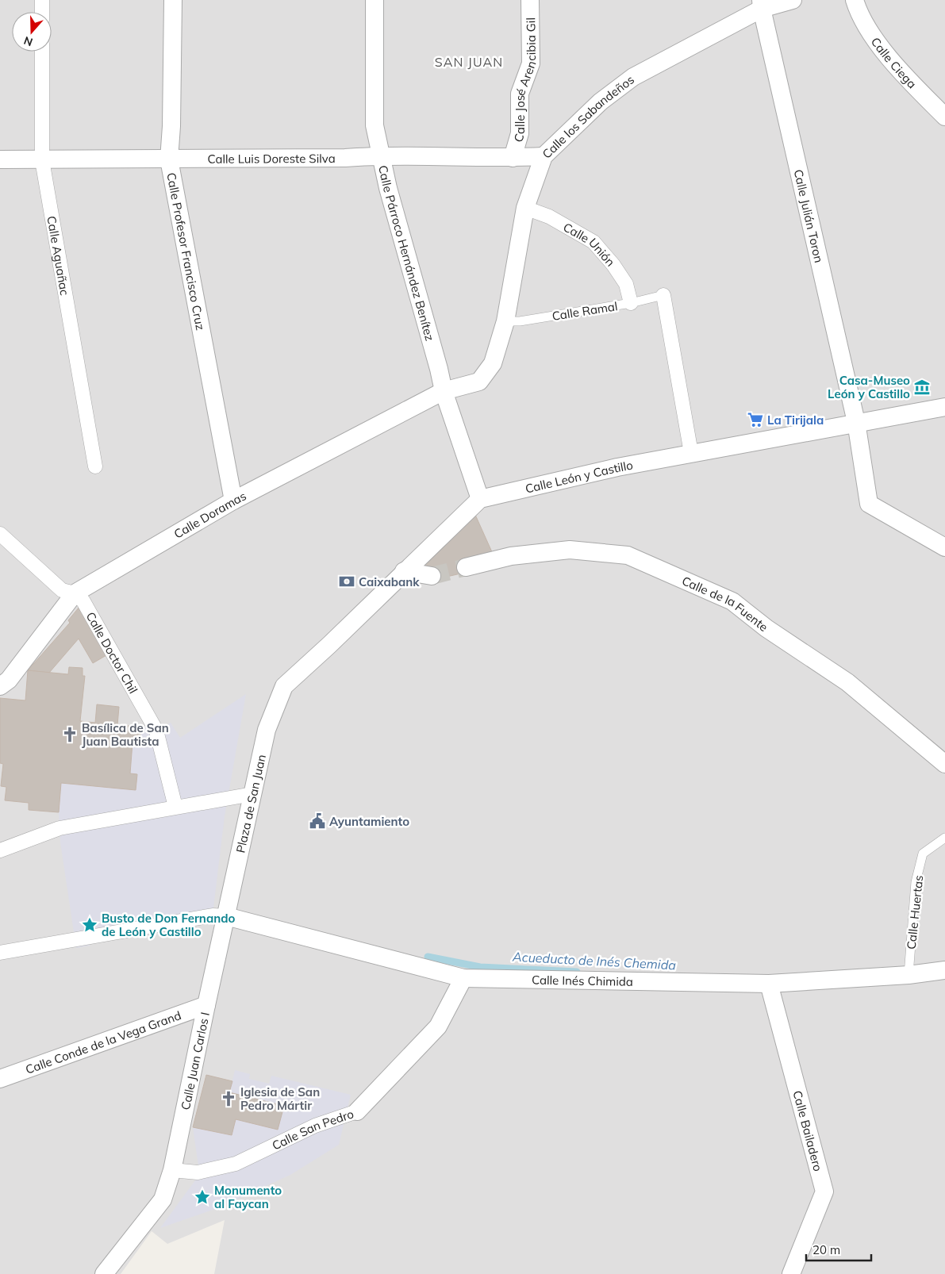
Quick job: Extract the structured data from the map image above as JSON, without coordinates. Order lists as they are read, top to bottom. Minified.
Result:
{"streets":{"street":["Calle Ciega","Calle José Arencibia Gil","Calle los Sabandeños","Calle Luis Doreste Silva","Calle Julián Toron","Calle Unión","Calle Profesor Francisco Cruz","Calle Párroco Hernández Benítez","Calle Aguañac","Calle León y Castillo","Calle Doramas","Calle de la Fuente","Calle Doctor Chil","Plaza de San Juan","Calle Inés Chimida","Calle Conde de la Vega Grand","Calle Juan Carlos I","Calle San Pedro","Calle Bailadero"],"lane":["Calle Ramal","Calle Huertas"]},"crossings":[["Calle José Arencibia Gil","Calle Luis Doreste Silva"],["Calle los Sabandeños","Calle Luis Doreste Silva"],["Calle los Sabandeños","Calle Julián Toron"],["Calle los Sabandeños","Calle Unión"],["Calle los Sabandeños","Calle Párroco Hernández Benítez"],["Calle los Sabandeños","Calle Ramal"],["Calle los Sabandeños","Calle Doramas"],["Calle Luis Doreste Silva","Calle Profesor Francisco Cruz"],["Calle Luis Doreste Silva","Calle Párroco Hernández Benítez"],["Calle Luis Doreste Silva","Calle Aguañac"],["Calle Julián Toron","Calle León y Castillo"],["Calle Unión","Calle Ramal"],["Calle Profesor Francisco Cruz","Calle Doramas"],["Calle Párroco Hernández Benítez","Calle León y Castillo"],["Calle Párroco Hernández Benítez","Calle Doramas"],["Calle Doramas","Calle Doctor Chil"],["Plaza de San Juan","Calle Inés Chimida"],["Plaza de San Juan","Calle Juan Carlos I"],["Calle Huertas","Calle Inés Chimida"],["Calle Inés Chimida","Calle Juan Carlos I"],["Calle Inés Chimida","Calle San Pedro"],["Calle Inés Chimida","Calle Bailadero"],["Calle Conde de la Vega Grand","Calle Juan Carlos I"],["Calle Juan Carlos I","Calle San Pedro"]],"districts":["SAN JUAN"],"water":["Acueducto de Inés Chemida"],"places":{"museum":["Casa-Museo León y Castillo"],"supermarket":["La Tirijala"],"bank":["Caixabank"],"church":["Basílica de San Juan Bautista","Iglesia de San Pedro Mártir"],"public building":["Ayuntamiento"],"place":["Busto de Don Fernando de León y Castillo","Monumento al Faycan"]},"scale_bar":"20 m","north":"bottom"}
